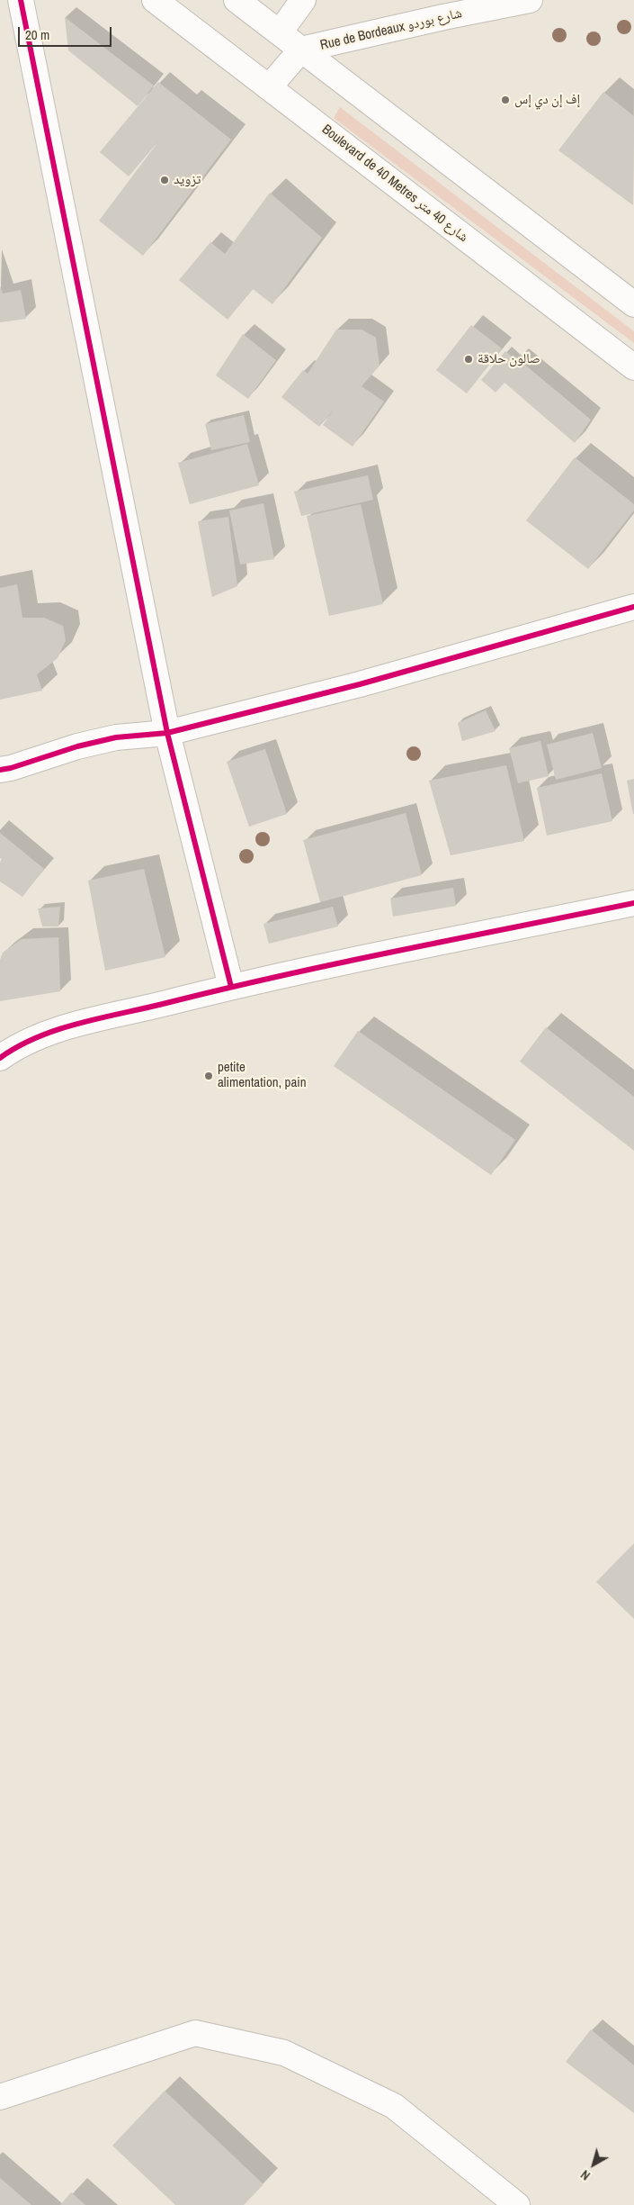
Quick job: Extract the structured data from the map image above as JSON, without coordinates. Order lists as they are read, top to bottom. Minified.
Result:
{"streets":{"street":["Rue de Bordeaux شارع بوردو","Boulevard de 40 Metres شارع 40 متر"]},"crossings":[["Rue de Bordeaux شارع بوردو","Boulevard de 40 Metres شارع 40 متر"]],"places":["إف إن دي إس","تزويد","صالون حلاقة","petite alimentation, pain"],"scale_bar":"20 m","north":"bottom left"}
